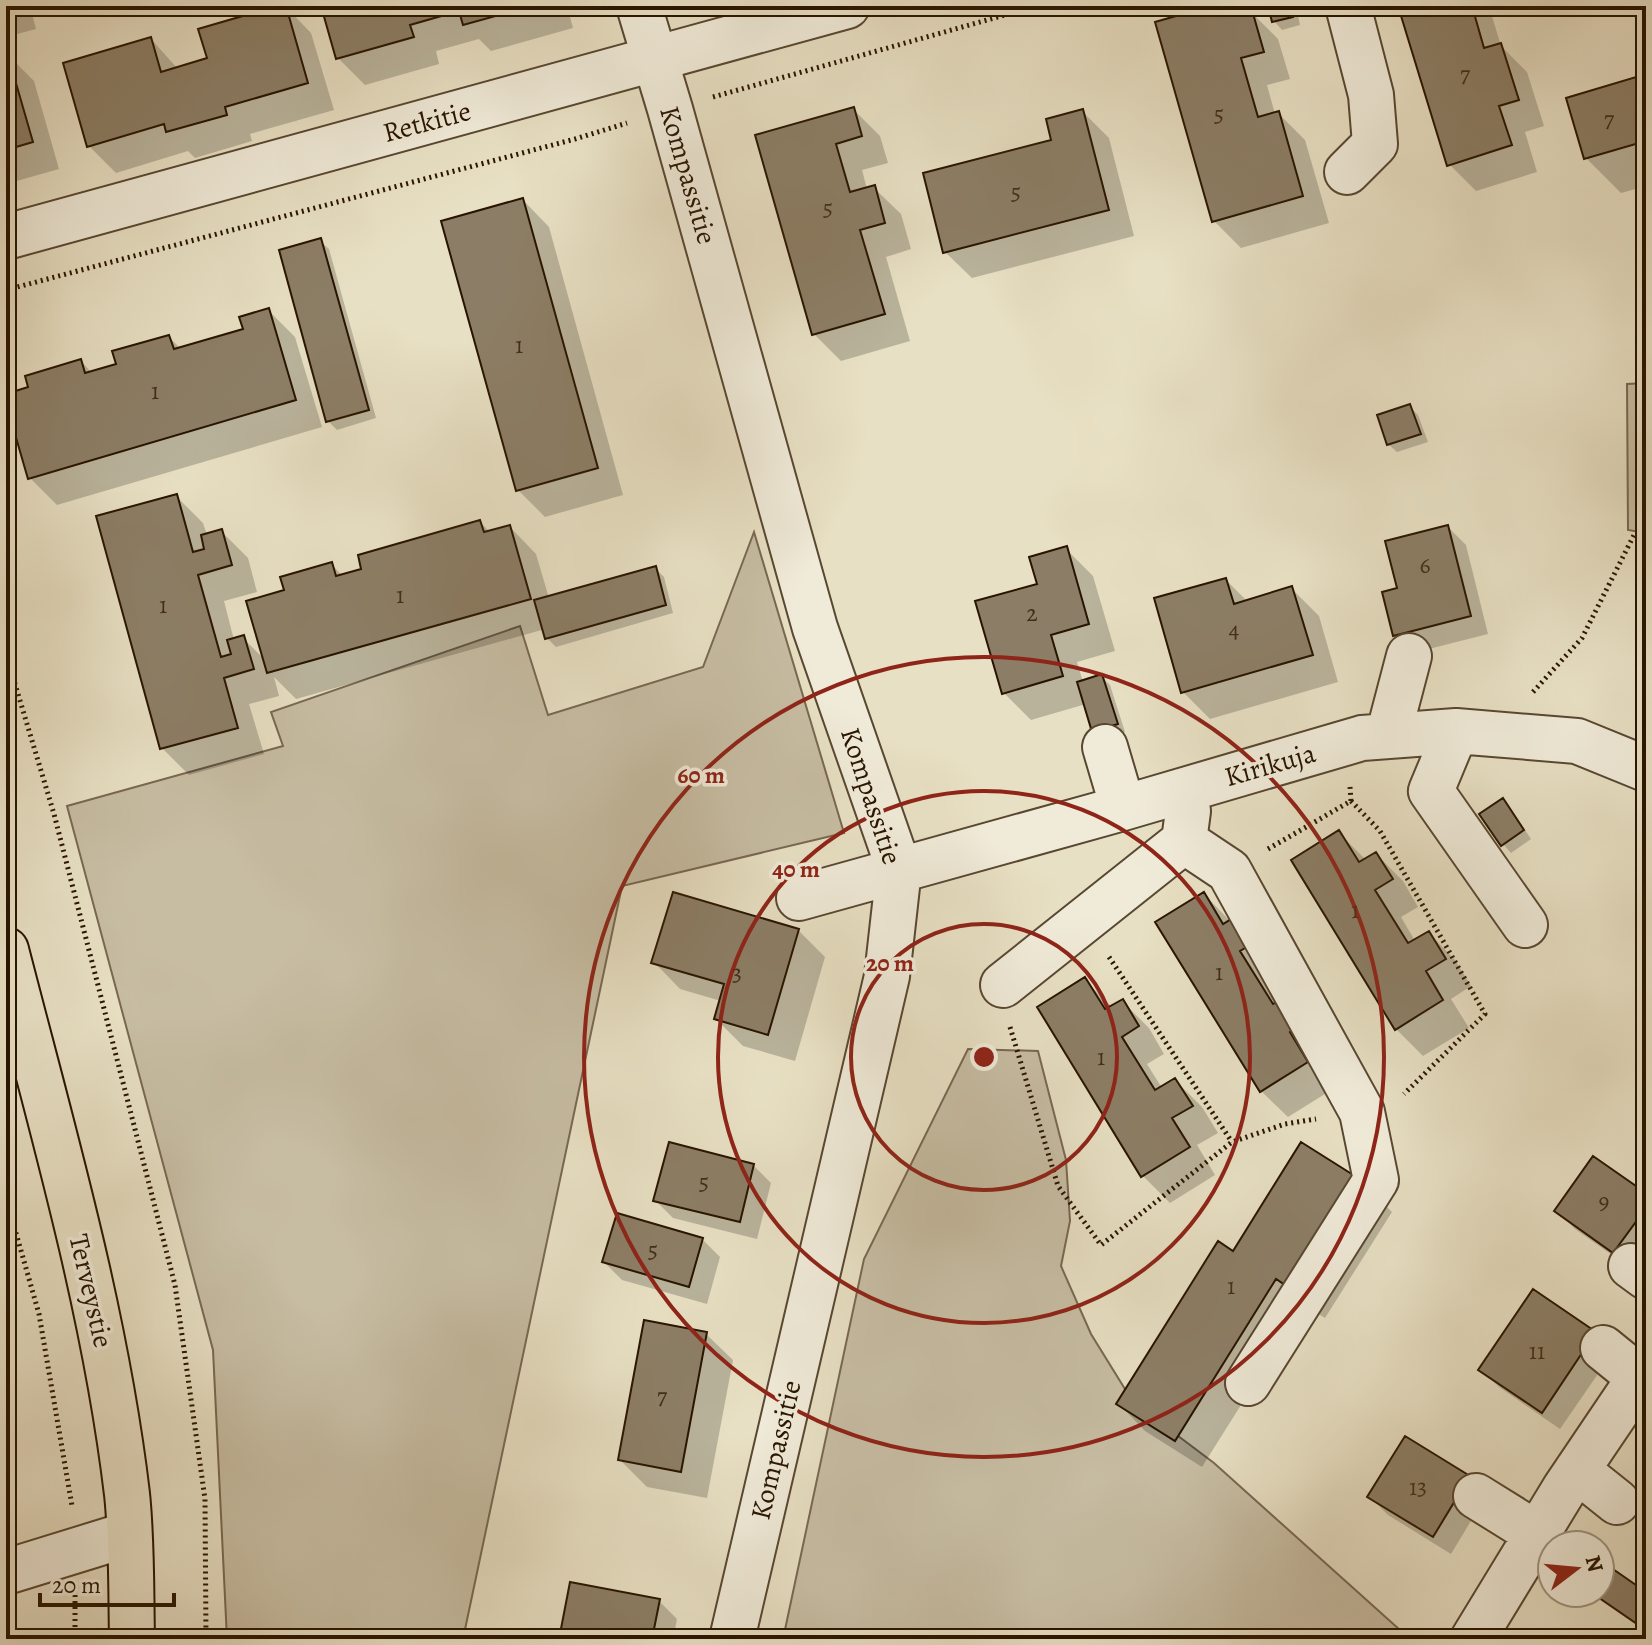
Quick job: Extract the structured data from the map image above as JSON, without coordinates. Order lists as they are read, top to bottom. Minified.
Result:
{"streets":{"main road":["Terveystie"],"street":["Retkitie","Kompassitie","Kirikuja"]},"crossings":[["Retkitie","Kompassitie"],["Kompassitie","Kirikuja"]],"house_numbers":["7","5","7","5","5","1","1","6","1","1","2","4","1","1","3","1","5","9","5","1","11","7","13"],"scale_bar":"20 m","north":"right","rings":["60 m","40 m","20 m"]}
